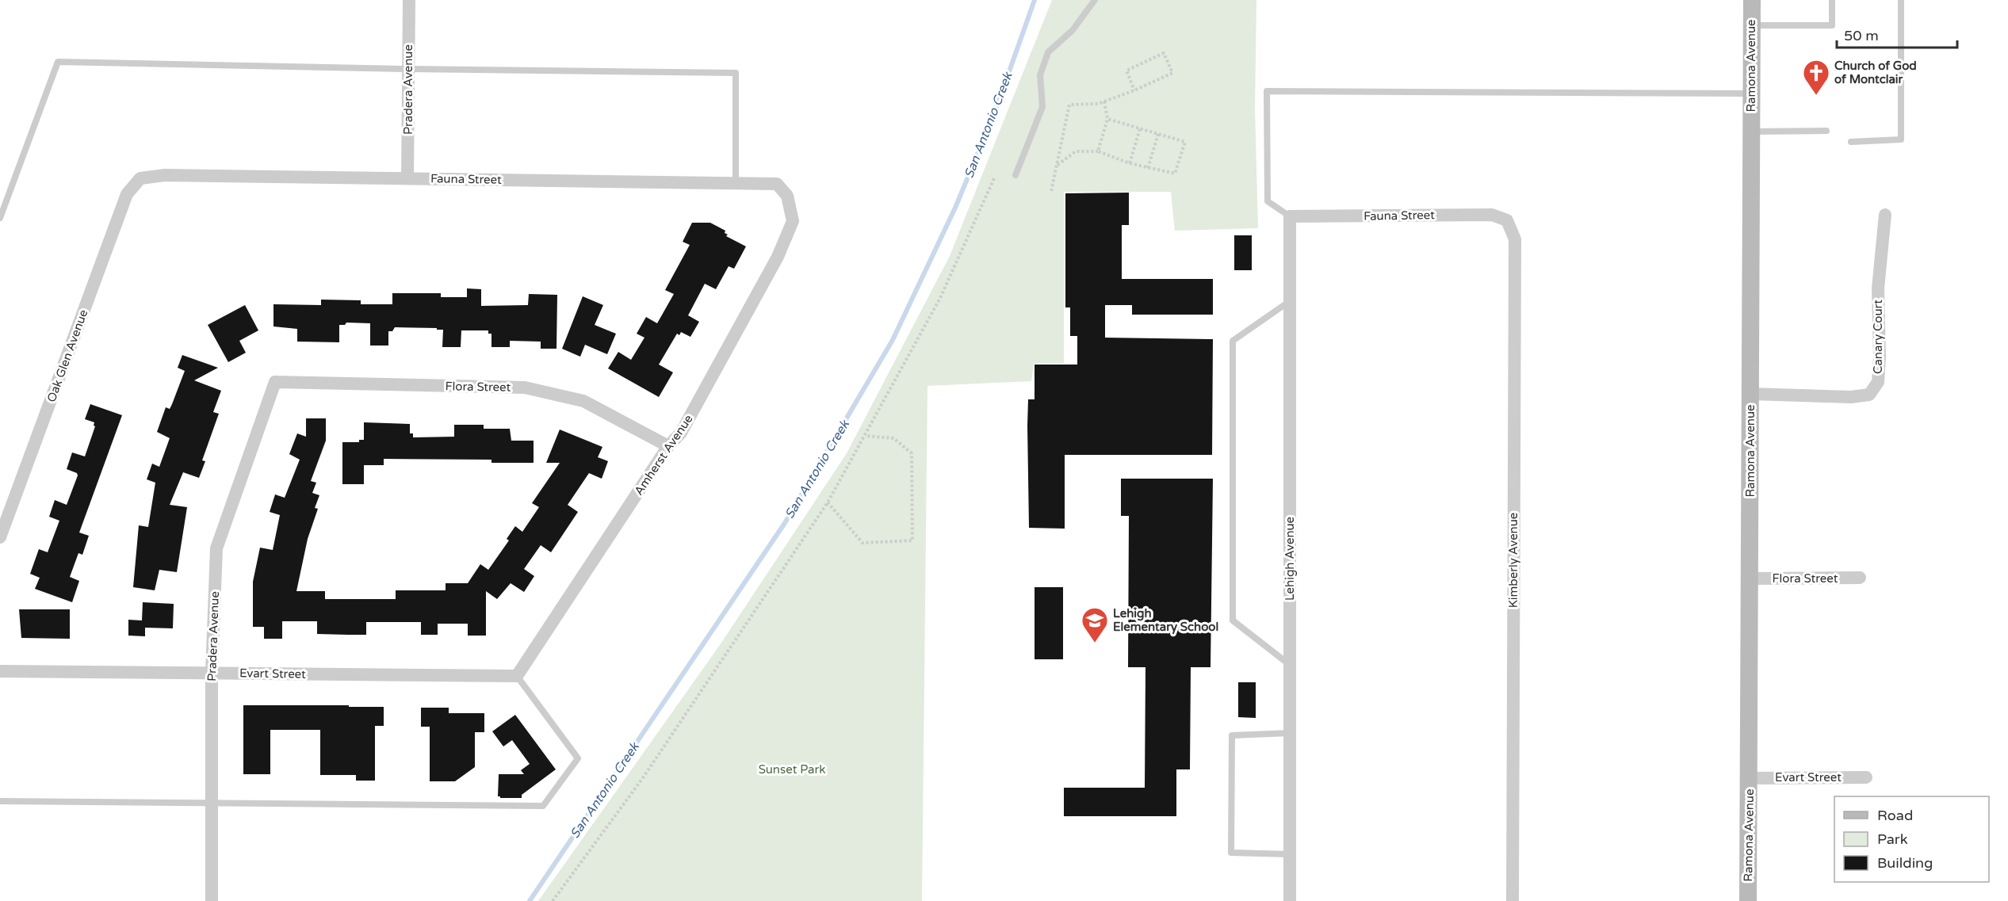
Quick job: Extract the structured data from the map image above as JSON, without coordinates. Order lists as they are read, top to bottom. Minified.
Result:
{"streets":{"street":["Ramona Avenue","Pradera Avenue","Fauna Street","Canary Court","Oak Glen Avenue","Flora Street","Amherst Avenue","Lehigh Avenue","Kimberly Avenue","Evart Street"]},"crossings":[["Ramona Avenue","Canary Court"],["Ramona Avenue","Flora Street"],["Ramona Avenue","Evart Street"],["Pradera Avenue","Fauna Street"],["Pradera Avenue","Flora Street"],["Pradera Avenue","Evart Street"],["Fauna Street","Oak Glen Avenue"],["Fauna Street","Amherst Avenue"],["Fauna Street","Lehigh Avenue"],["Fauna Street","Kimberly Avenue"],["Flora Street","Amherst Avenue"],["Amherst Avenue","Evart Street"]],"water":["San Antonio Creek"],"parks":["Sunset Park"],"places":{"church":["Church of God of Montclair"],"school or university":["Lehigh Elementary School"]},"legend":["Road","Park","Building"],"scale_bar":"50 m"}
